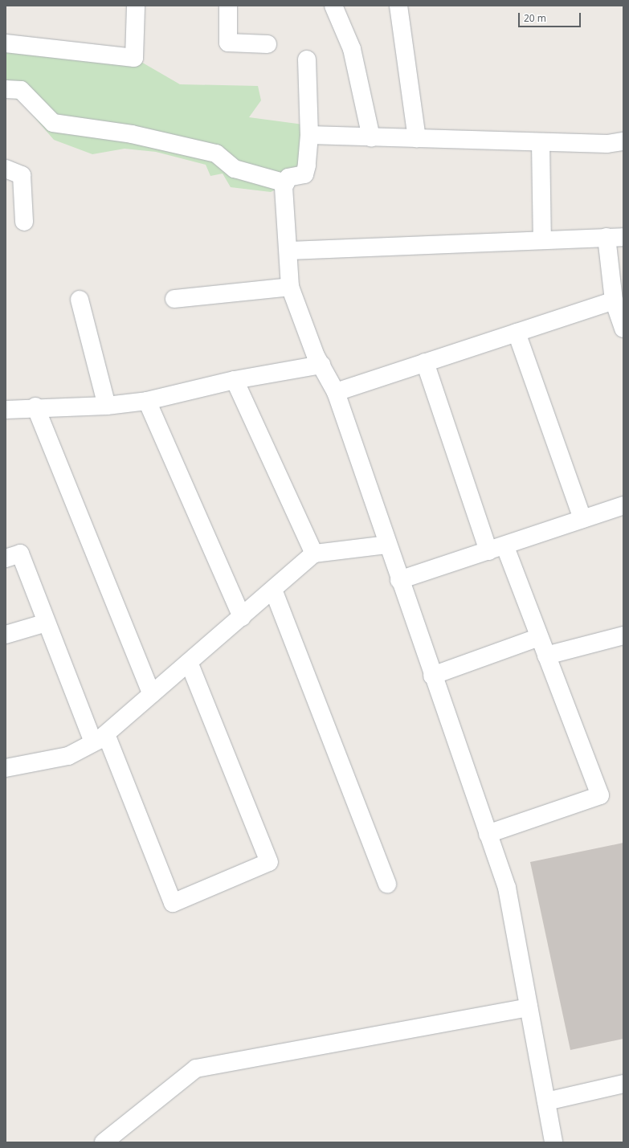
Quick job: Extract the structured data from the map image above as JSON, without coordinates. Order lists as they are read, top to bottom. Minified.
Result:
{"scale_bar":"20 m"}
